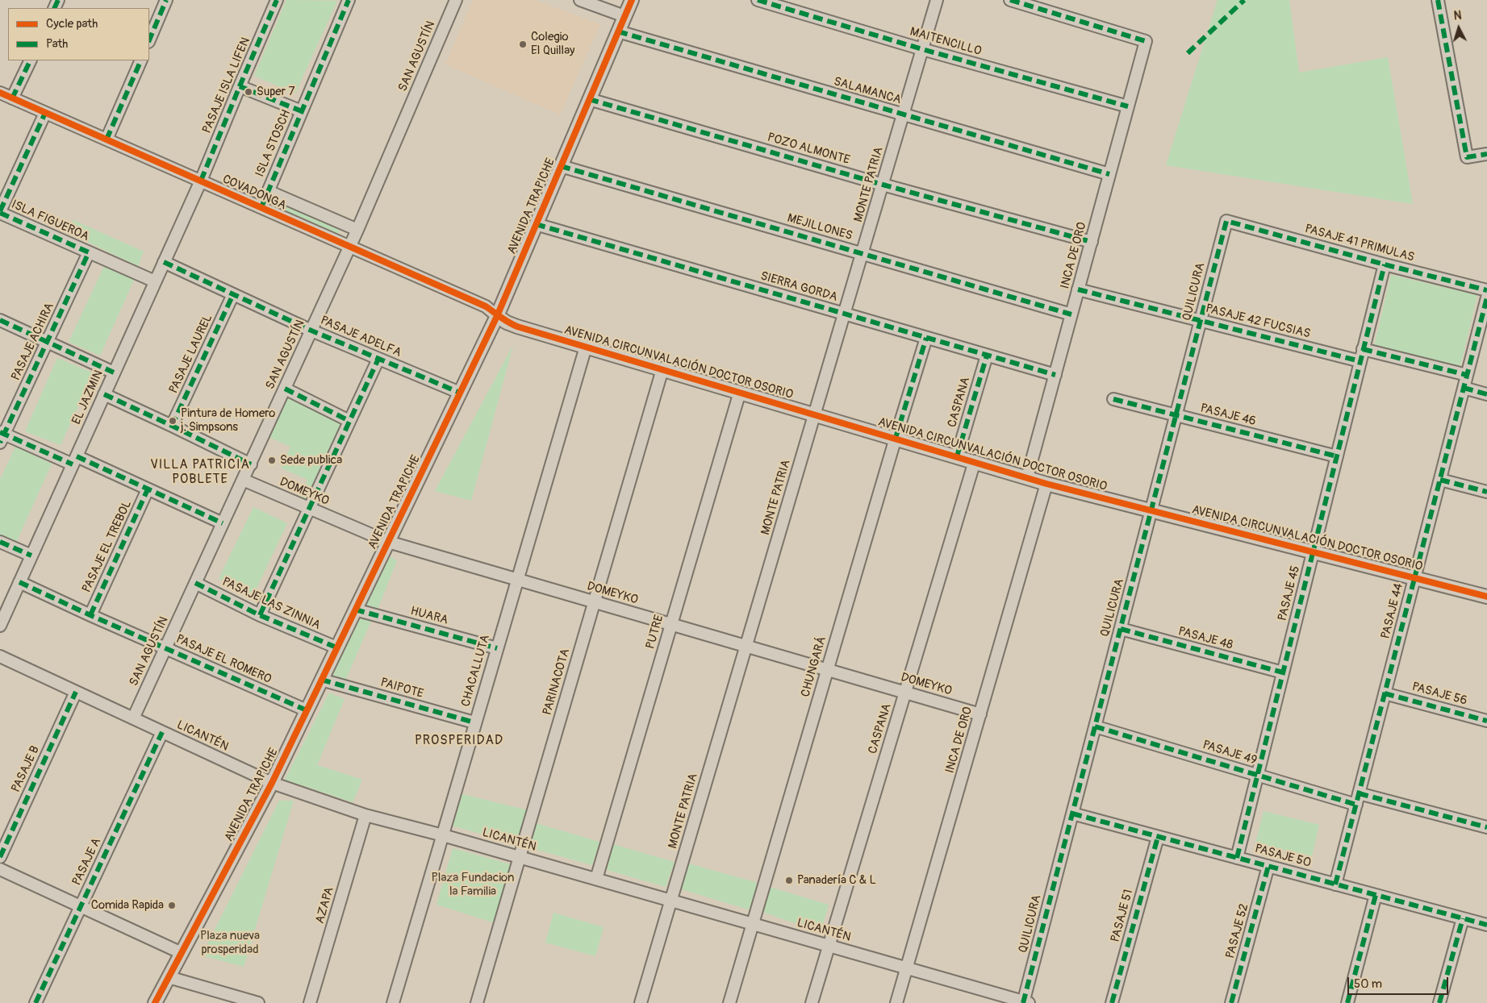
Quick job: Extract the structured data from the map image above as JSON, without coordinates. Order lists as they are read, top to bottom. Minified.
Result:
{"streets":{"street":["MAITENCILLO","SAN AGUSTÍN","PASAJE ISLA LIFEN","SALAMANCA","ISLA STOSCH","POZO ALMONTE","MONTE PATRIA","COVADONGA","AVENIDA TRAPICHE","ISLA FIGUEROA","MEJILLONES","PASAJE 41 PRIMULAS","INCA DE ORO","SIERRA GORDA","QUILICURA","PASAJE 42 FUCSIAS","PASAJE ADELFA","PASAJE ACHIRA","PASAJE LAUREL","AVENIDA CIRCUNVALACIÓN DOCTOR OSORIO","EL JAZMIN","CASPANA","PASAJE 46","DOMEYKO","PASAJE EL TREBOL","PASAJE 45","PASAJE LAS ZINNIA","PASAJE 44","HUARA","PUTRE","PASAJE 48","PASAJE EL ROMERO","CHUNGARÁ","CHACALLUTA","PARINACOTA","PAIPOTE","PASAJE 56","LICANTÉN","PASAJE 49","PASAJE B","PASAJE 50","PASAJE A","AZAPA","PASAJE 51","PASAJE 52"]},"crossings":[["MAITENCILLO","MONTE PATRIA"],["MAITENCILLO","INCA DE ORO"],["SAN AGUSTÍN","COVADONGA"],["SAN AGUSTÍN","PASAJE ADELFA"],["SAN AGUSTÍN","DOMEYKO"],["SAN AGUSTÍN","PASAJE LAS ZINNIA"],["SAN AGUSTÍN","PASAJE EL ROMERO"],["SAN AGUSTÍN","LICANTÉN"],["PASAJE ISLA LIFEN","COVADONGA"],["PASAJE ISLA LIFEN","EL JAZMIN"],["SALAMANCA","MONTE PATRIA"],["SALAMANCA","AVENIDA TRAPICHE"],["SALAMANCA","INCA DE ORO"],["ISLA STOSCH","COVADONGA"],["POZO ALMONTE","MONTE PATRIA"],["POZO ALMONTE","AVENIDA TRAPICHE"],["POZO ALMONTE","INCA DE ORO"],["MONTE PATRIA","MEJILLONES"],["MONTE PATRIA","SIERRA GORDA"],["MONTE PATRIA","AVENIDA CIRCUNVALACIÓN DOCTOR OSORIO"],["MONTE PATRIA","DOMEYKO"],["MONTE PATRIA","LICANTÉN"],["COVADONGA","AVENIDA TRAPICHE"],["COVADONGA","AVENIDA CIRCUNVALACIÓN DOCTOR OSORIO"],["COVADONGA","EL JAZMIN"],["AVENIDA TRAPICHE","MEJILLONES"],["AVENIDA TRAPICHE","SIERRA GORDA"],["AVENIDA TRAPICHE","PASAJE ADELFA"],["AVENIDA TRAPICHE","AVENIDA CIRCUNVALACIÓN DOCTOR OSORIO"],["AVENIDA TRAPICHE","DOMEYKO"],["AVENIDA TRAPICHE","PASAJE LAS ZINNIA"],["AVENIDA TRAPICHE","HUARA"],["AVENIDA TRAPICHE","PASAJE EL ROMERO"],["AVENIDA TRAPICHE","PAIPOTE"],["AVENIDA TRAPICHE","LICANTÉN"],["ISLA FIGUEROA","PASAJE ACHIRA"],["ISLA FIGUEROA","EL JAZMIN"],["MEJILLONES","INCA DE ORO"],["PASAJE 41 PRIMULAS","QUILICURA"],["PASAJE 41 PRIMULAS","PASAJE 45"],["INCA DE ORO","SIERRA GORDA"],["INCA DE ORO","PASAJE 42 FUCSIAS"],["INCA DE ORO","AVENIDA CIRCUNVALACIÓN DOCTOR OSORIO"],["INCA DE ORO","DOMEYKO"],["INCA DE ORO","LICANTÉN"],["SIERRA GORDA","CASPANA"],["SIERRA GORDA","CHUNGARÁ"],["QUILICURA","PASAJE 42 FUCSIAS"],["QUILICURA","AVENIDA CIRCUNVALACIÓN DOCTOR OSORIO"],["QUILICURA","PASAJE 46"],["QUILICURA","PASAJE 48"],["QUILICURA","LICANTÉN"],["QUILICURA","PASAJE 49"],["QUILICURA","PASAJE 50"],["PASAJE 42 FUCSIAS","PASAJE 45"],["PASAJE ADELFA","PASAJE LAUREL"],["PASAJE ADELFA","EL JAZMIN"],["AVENIDA CIRCUNVALACIÓN DOCTOR OSORIO","CASPANA"],["AVENIDA CIRCUNVALACIÓN DOCTOR OSORIO","PASAJE 45"],["AVENIDA CIRCUNVALACIÓN DOCTOR OSORIO","PASAJE 44"],["AVENIDA CIRCUNVALACIÓN DOCTOR OSORIO","PUTRE"],["AVENIDA CIRCUNVALACIÓN DOCTOR OSORIO","CHUNGARÁ"],["AVENIDA CIRCUNVALACIÓN DOCTOR OSORIO","CHACALLUTA"],["AVENIDA CIRCUNVALACIÓN DOCTOR OSORIO","PARINACOTA"],["EL JAZMIN","PASAJE EL ROMERO"],["CASPANA","DOMEYKO"],["CASPANA","LICANTÉN"],["PASAJE 46","PASAJE 45"],["DOMEYKO","PUTRE"],["DOMEYKO","CHUNGARÁ"],["DOMEYKO","CHACALLUTA"],["DOMEYKO","PARINACOTA"],["PASAJE EL TREBOL","PASAJE EL ROMERO"],["PASAJE 45","PASAJE 48"],["PASAJE 45","PASAJE 49"],["PASAJE 45","PASAJE 50"],["PASAJE 44","PASAJE 56"],["PASAJE 44","PASAJE 49"],["PASAJE 44","PASAJE 50"],["HUARA","CHACALLUTA"],["PUTRE","LICANTÉN"],["CHUNGARÁ","LICANTÉN"],["CHACALLUTA","PAIPOTE"],["CHACALLUTA","LICANTÉN"],["PARINACOTA","LICANTÉN"],["LICANTÉN","PASAJE B"],["LICANTÉN","PASAJE A"],["LICANTÉN","AZAPA"],["PASAJE 50","PASAJE 51"],["PASAJE 50","PASAJE 52"]],"districts":["VILLA PATRICIA POBLETE","PROSPERIDAD"],"parks":["Plaza Fundacion la Familia","Plaza nueva prosperidad"],"places":["Colegio El Quillay","Super 7","Pintura de Homero j. Simpsons","Sede publica","Panadería C & L","Comida Rapida"],"legend":["Cycle path","Path"],"scale_bar":"50 m","north":"top"}
